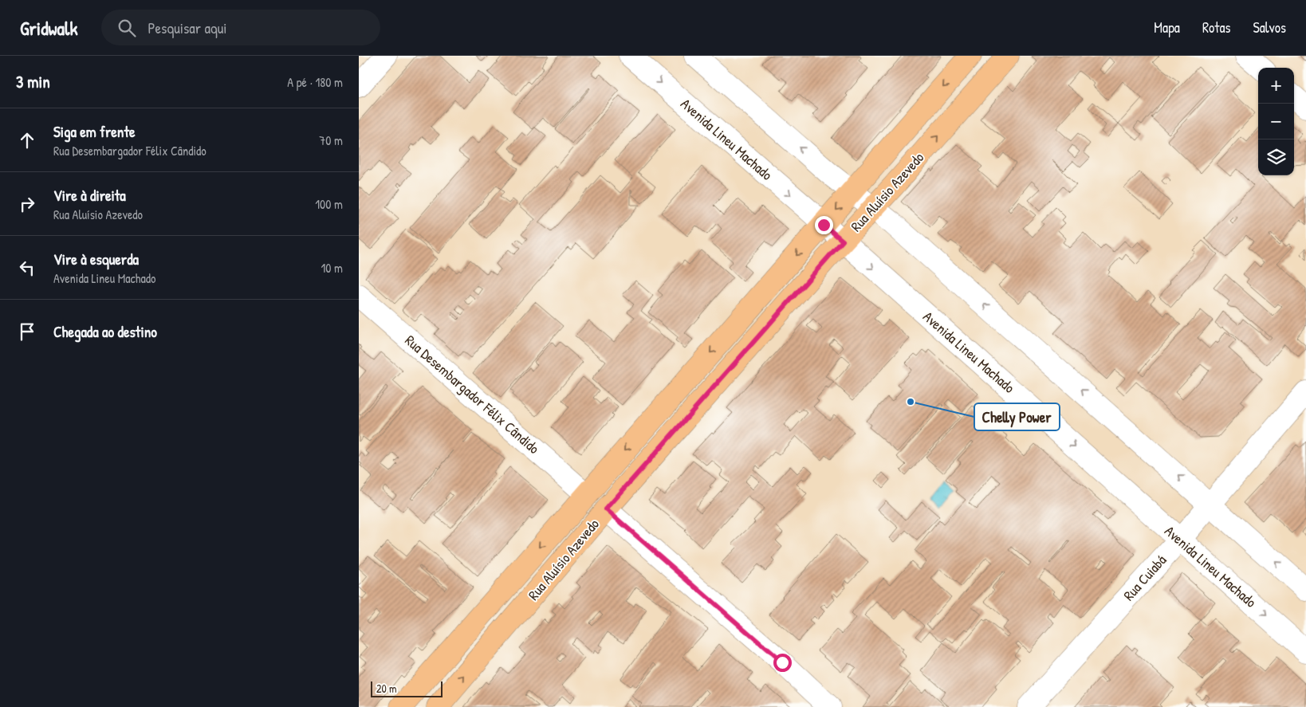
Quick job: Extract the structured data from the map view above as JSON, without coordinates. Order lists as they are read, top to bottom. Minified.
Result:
{"streets":{"main road":["Rua Aluísio Azevedo"],"street":["Avenida Lineu Machado","Rua Desembargador Félix Cândido","Rua Cuiabá"]},"crossings":[["Avenida Lineu Machado","Rua Aluísio Azevedo"],["Avenida Lineu Machado","Rua Cuiabá"],["Rua Aluísio Azevedo","Rua Desembargador Félix Cândido"]],"places":["Chelly Power"],"scale_bar":"20 m","page":{"header":"Gridwalk","search":"Pesquisar aqui","nav":["Mapa","Rotas","Salvos"],"heading":["3 min","A pé · 180 m"],"map_buttons":["+","−"],"list":[["Siga em frente","Rua Desembargador Félix Cândido","70 m"],["Vire à direita","Rua Aluísio Azevedo","100 m"],["Vire à esquerda","Avenida Lineu Machado","10 m"],"Chegada ao destino"],"scale":"20 m"}}
